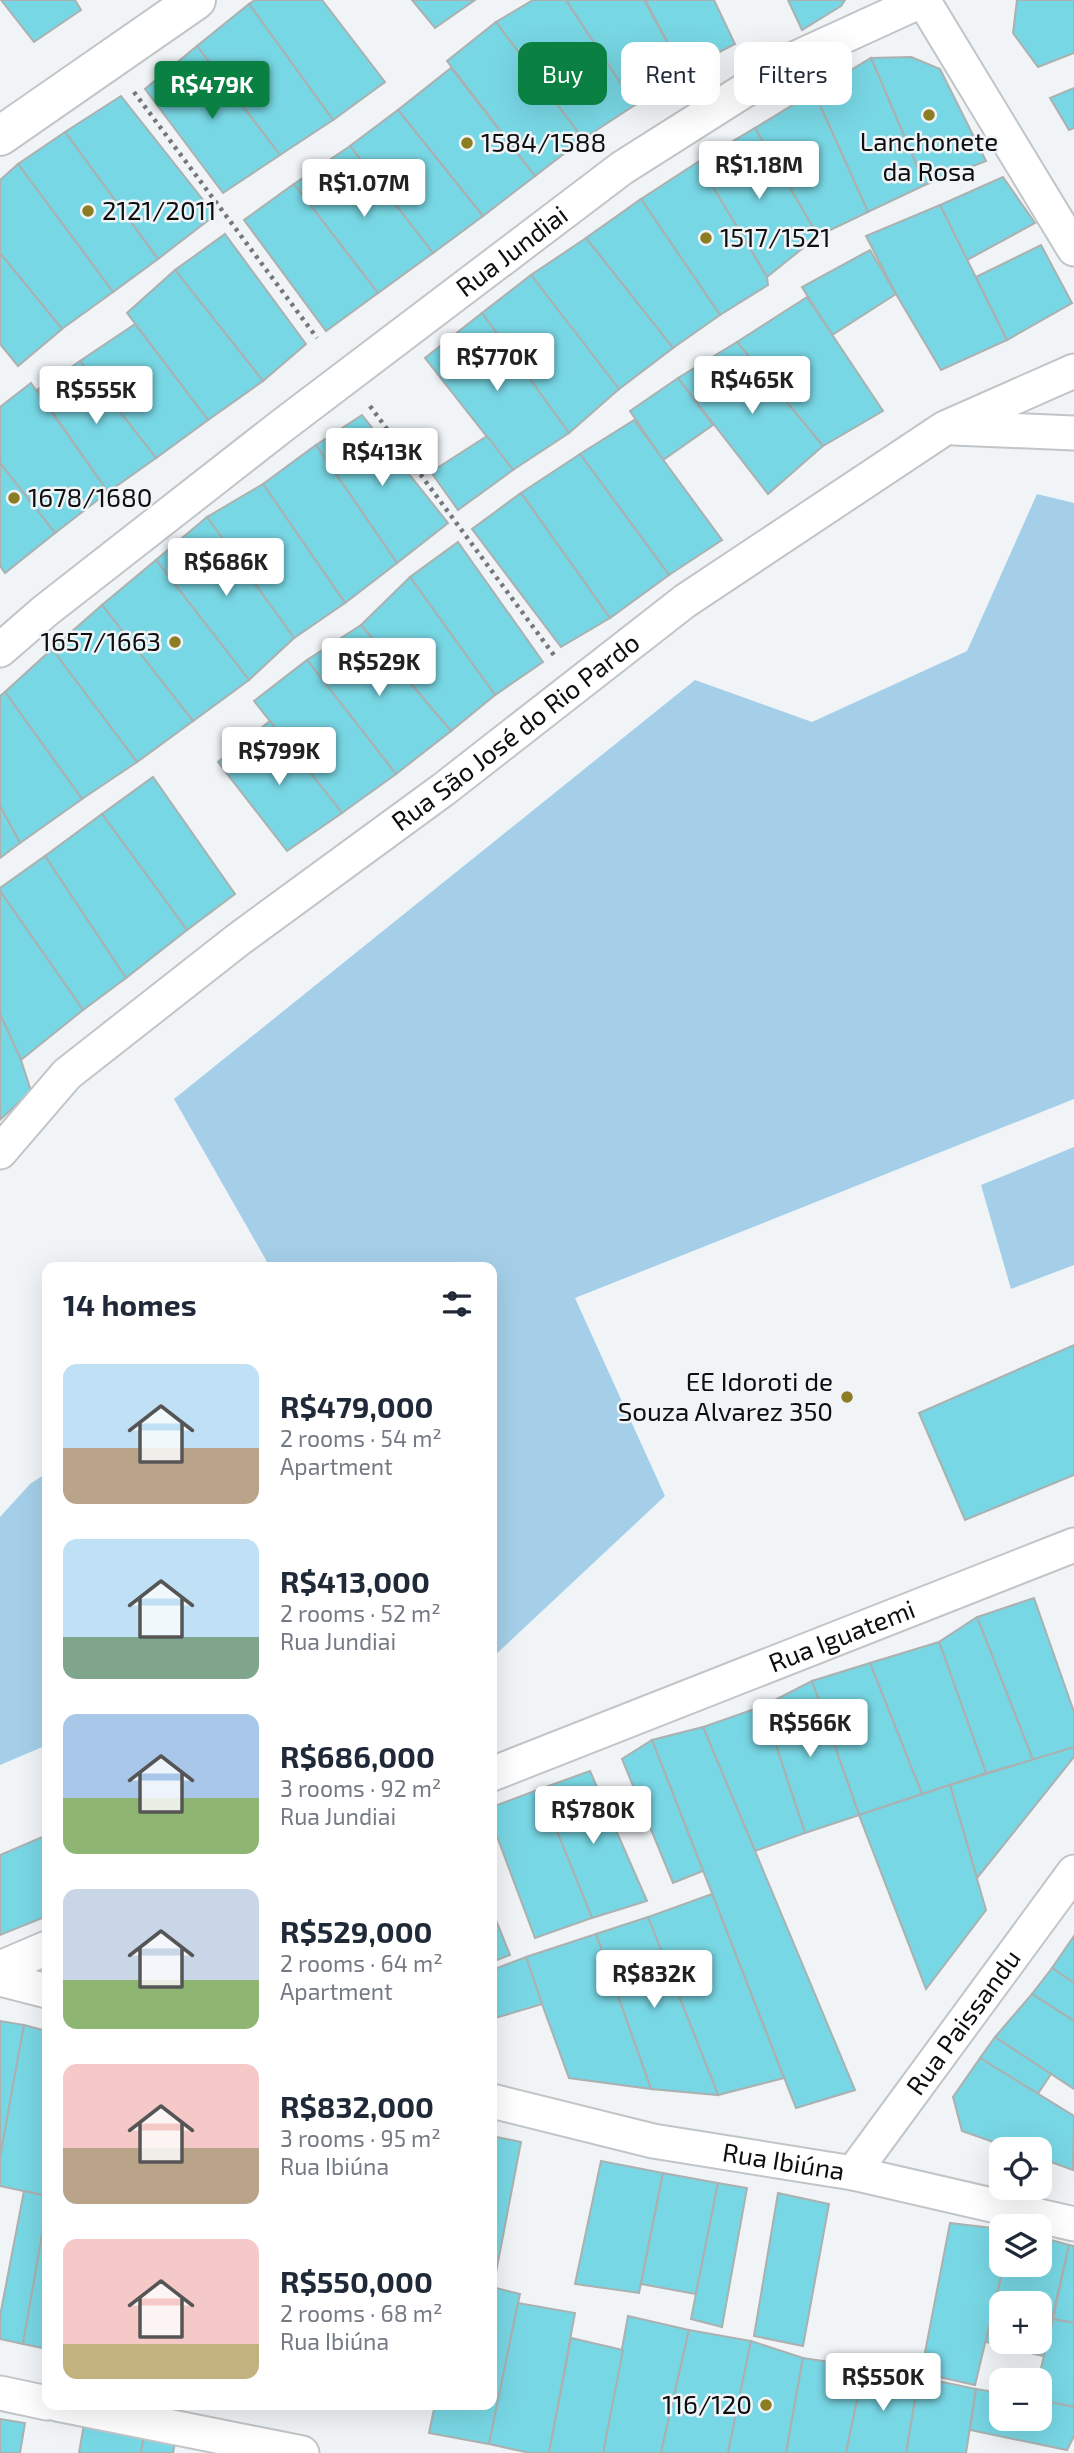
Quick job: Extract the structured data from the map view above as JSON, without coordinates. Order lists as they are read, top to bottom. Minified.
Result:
{"streets":{"street":["Rua Jundiai","Rua São José do Rio Pardo","Rua Iguatemi","Rua Paissandu","Rua Ibiúna"]},"crossings":[["Rua Paissandu","Rua Ibiúna"]],"places":["Lanchonete da Rosa","1584/1588","2121/2011","1517/1521","1678/1680","1657/1663","EE Idoroti de Souza Alvarez 350","116/120"],"page":{"chip":["Buy","Rent","Filters"],"price":["R$479K","R$1.18M","R$1.07M","R$770K","R$465K","R$555K","R$413K","R$686K","R$529K","R$799K","R$566K","R$780K","R$832K","R$550K"],"heading":"14 homes","list":[{"name":"R$479,000","note":"2 rooms · 54 m² · Apartment"},{"name":"R$413,000","note":"2 rooms · 52 m² · Rua Jundiai"},{"name":"R$686,000","note":"3 rooms · 92 m² · Rua Jundiai"},{"name":"R$529,000","note":"2 rooms · 64 m² · Apartment"},{"name":"R$832,000","note":"3 rooms · 95 m² · Rua Ibiúna"},{"name":"R$550,000","note":"2 rooms · 68 m² · Rua Ibiúna"}],"map_buttons":["+","−"]}}
